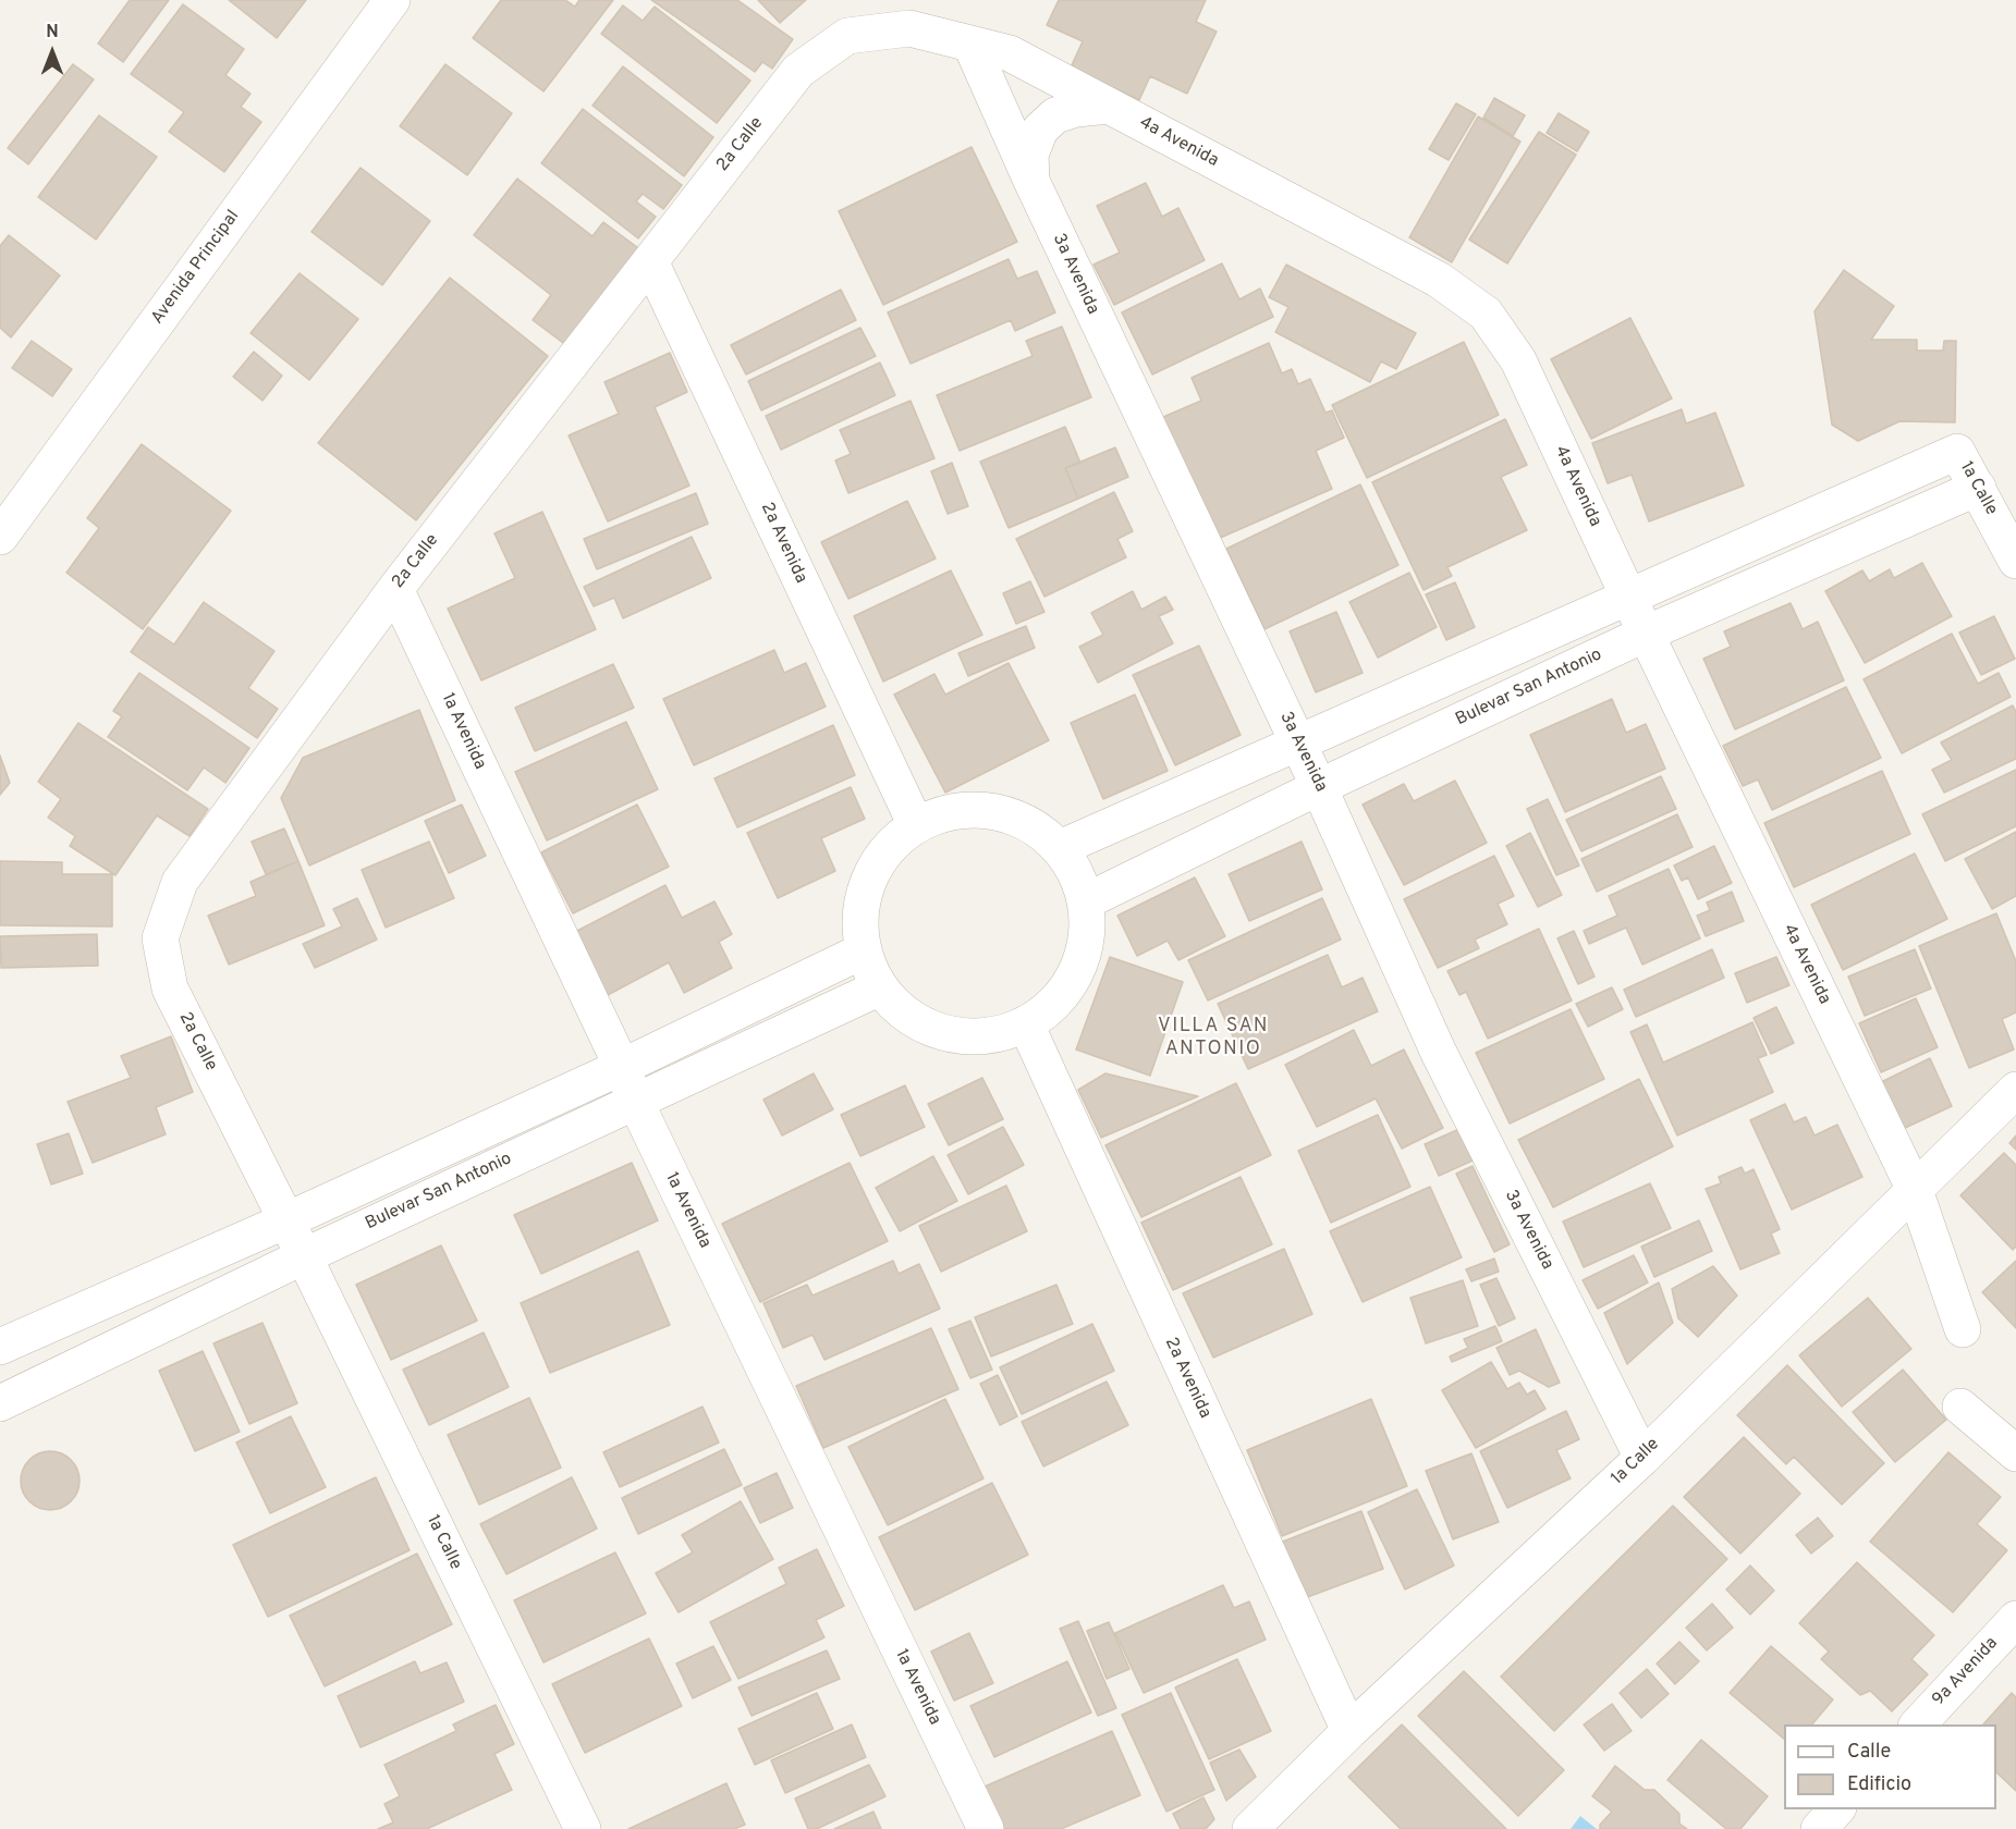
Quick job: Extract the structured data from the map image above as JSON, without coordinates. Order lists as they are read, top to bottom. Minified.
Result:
{"streets":{"street":["4a Avenida","2a Calle","Avenida Principal","3a Avenida","1a Calle","2a Avenida","Bulevar San Antonio","1a Avenida","9a Avenida"]},"crossings":[["4a Avenida","2a Calle"],["4a Avenida","3a Avenida"],["4a Avenida","1a Calle"],["4a Avenida","Bulevar San Antonio"],["2a Calle","3a Avenida"],["2a Calle","1a Calle"],["2a Calle","2a Avenida"],["2a Calle","Bulevar San Antonio"],["2a Calle","1a Avenida"],["3a Avenida","1a Calle"],["3a Avenida","Bulevar San Antonio"],["1a Calle","2a Avenida"],["1a Calle","Bulevar San Antonio"],["2a Avenida","Bulevar San Antonio"],["Bulevar San Antonio","1a Avenida"]],"districts":["VILLA SAN ANTONIO"],"legend":["Calle","Edificio"],"north":"top"}
